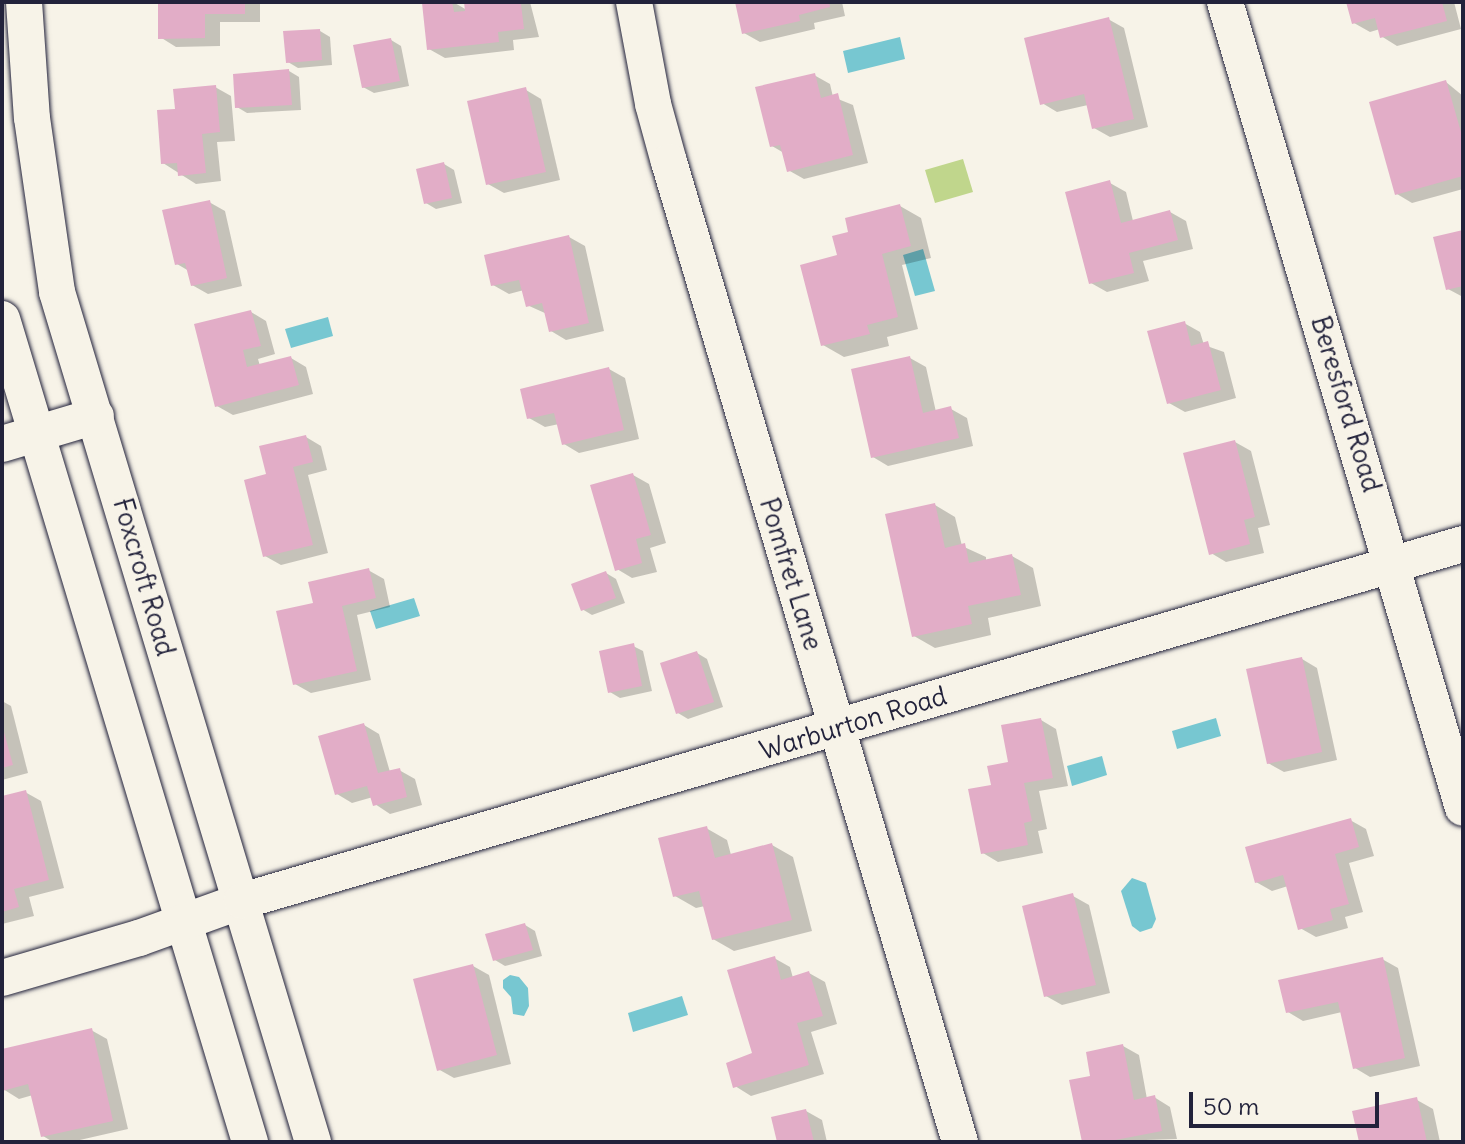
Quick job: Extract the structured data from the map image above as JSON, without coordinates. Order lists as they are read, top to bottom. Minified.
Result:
{"streets":{"street":["Beresford Road","Pomfret Lane","Foxcroft Road","Warburton Road"]},"crossings":[["Beresford Road","Warburton Road"],["Pomfret Lane","Warburton Road"],["Foxcroft Road","Warburton Road"]],"scale_bar":"50 m"}
